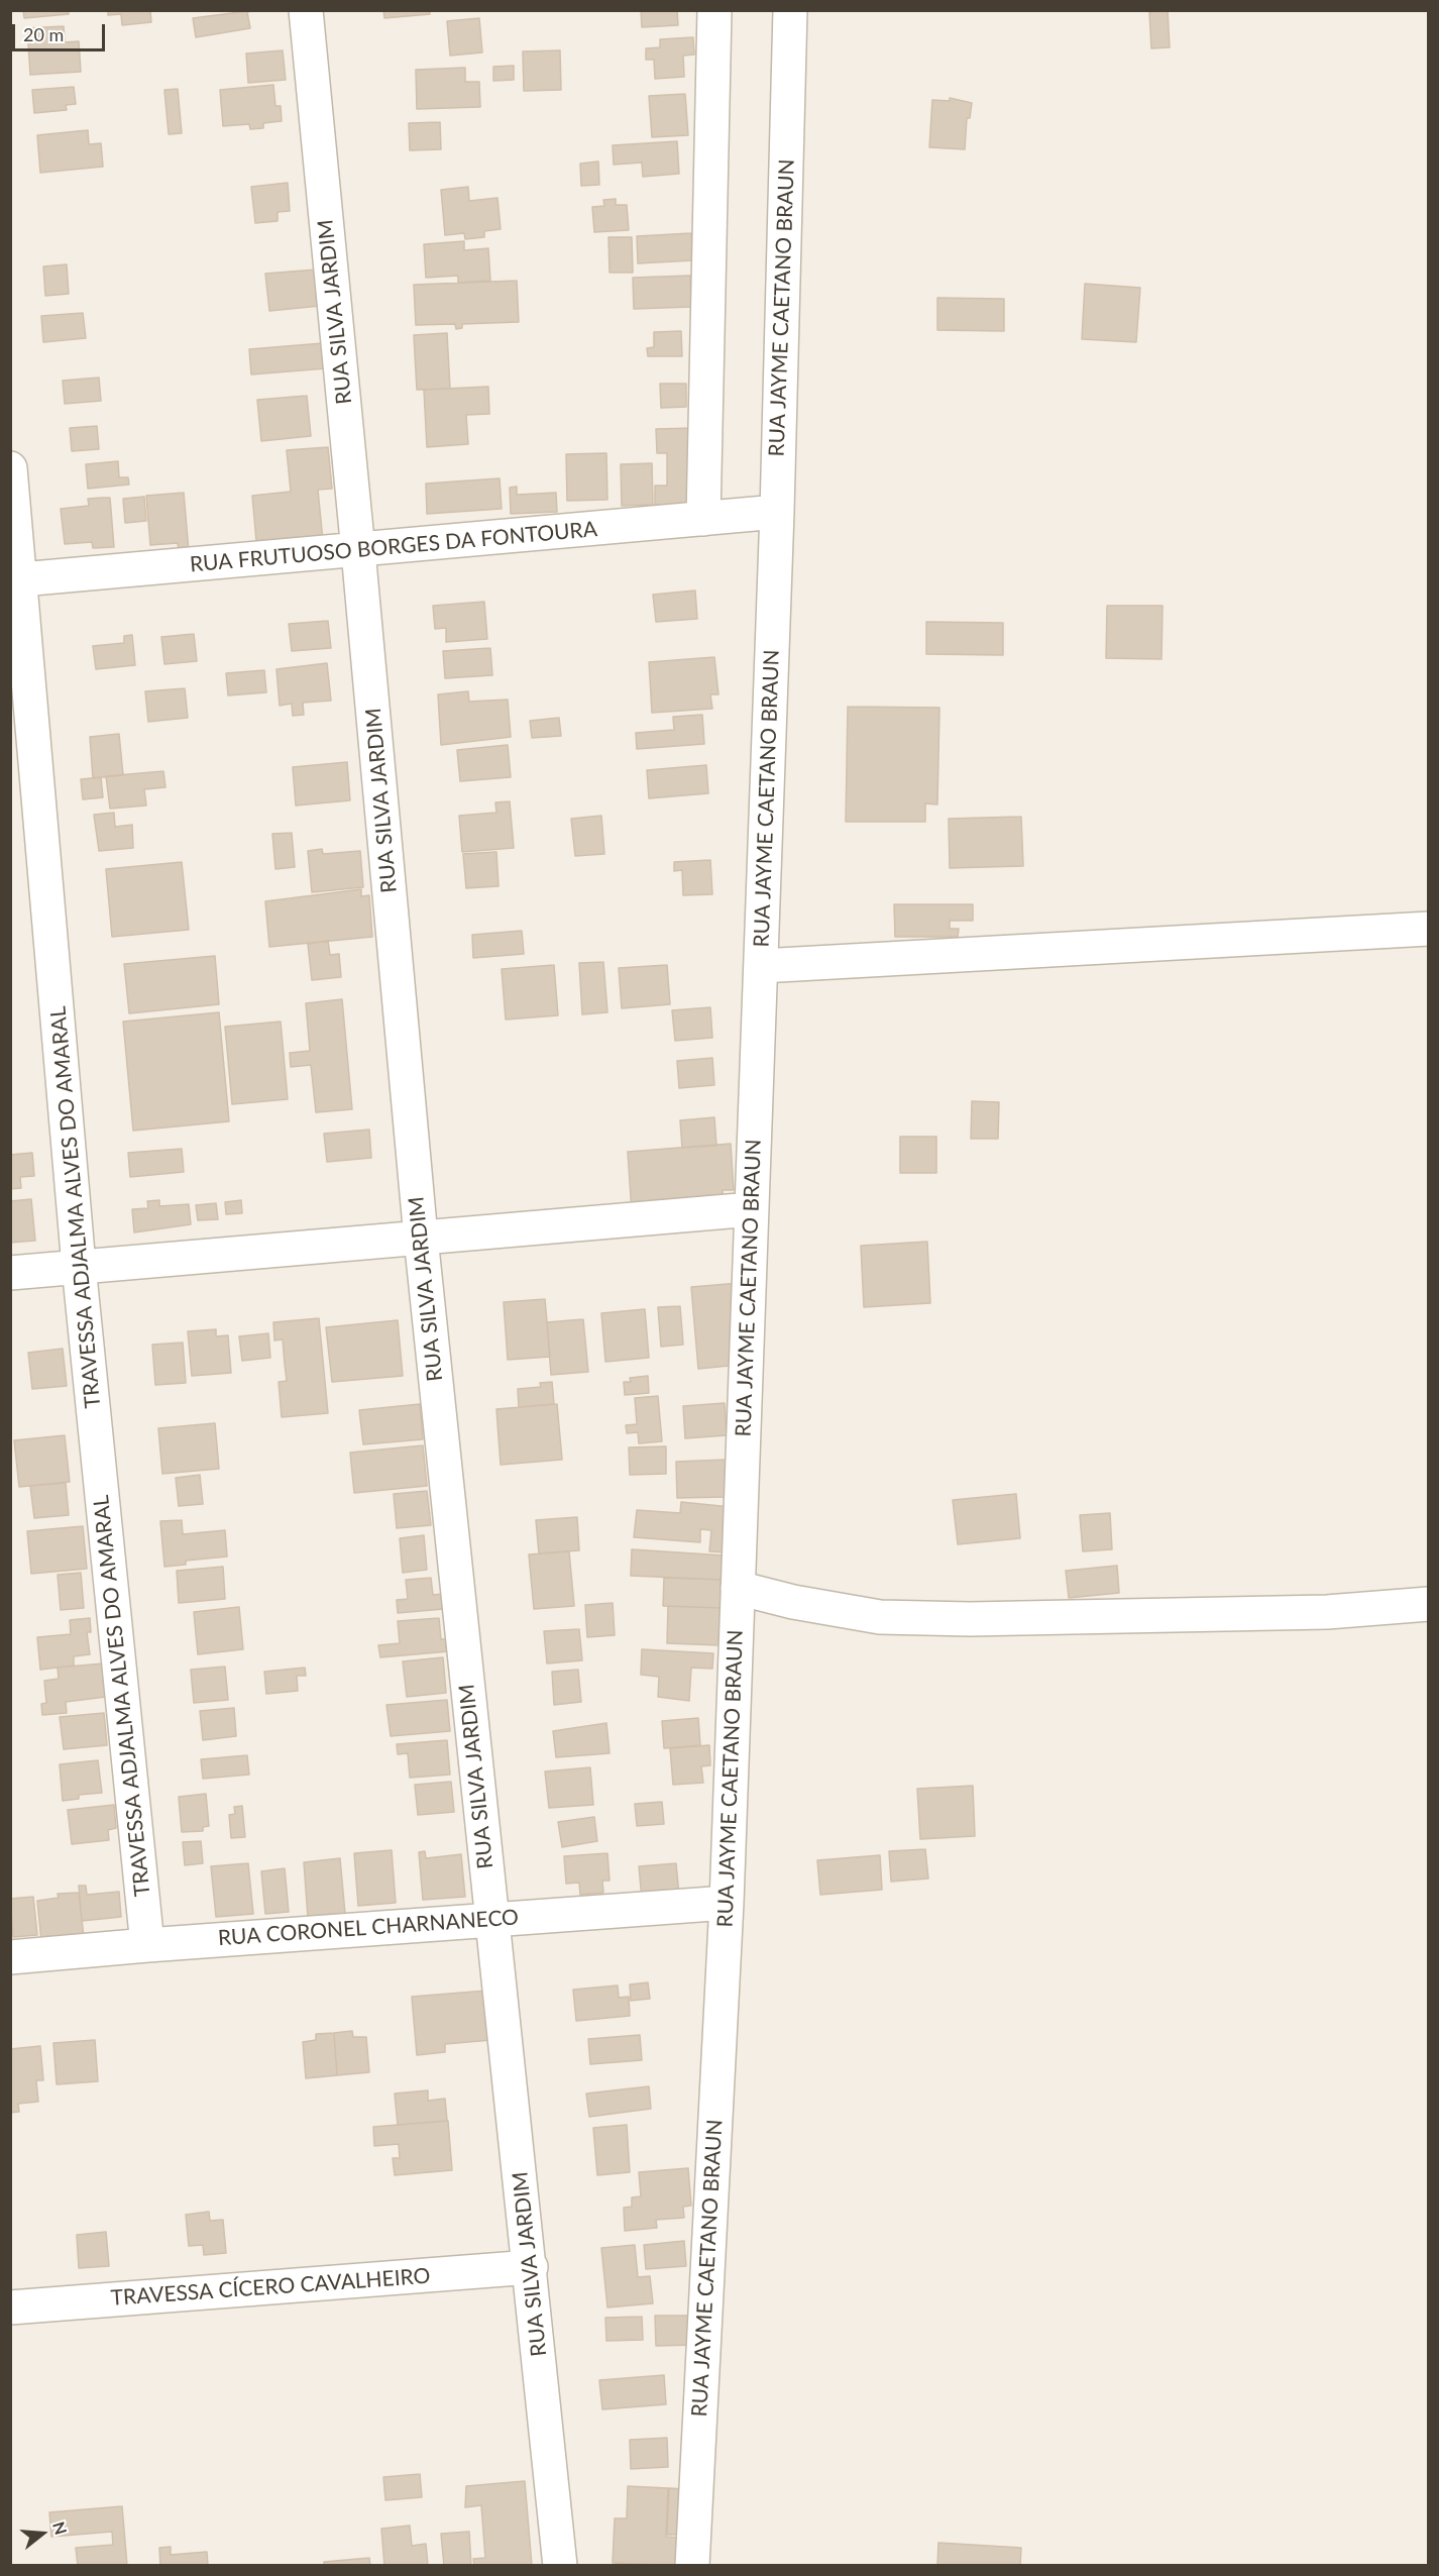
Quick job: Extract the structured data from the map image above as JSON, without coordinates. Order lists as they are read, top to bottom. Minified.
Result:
{"streets":{"street":["RUA JAYME CAETANO BRAUN","RUA SILVA JARDIM","RUA FRUTUOSO BORGES DA FONTOURA","TRAVESSA ADJALMA ALVES DO AMARAL","RUA CORONEL CHARNANECO","TRAVESSA CÍCERO CAVALHEIRO"]},"crossings":[["RUA JAYME CAETANO BRAUN","RUA FRUTUOSO BORGES DA FONTOURA"],["RUA JAYME CAETANO BRAUN","RUA CORONEL CHARNANECO"],["RUA SILVA JARDIM","RUA FRUTUOSO BORGES DA FONTOURA"],["RUA SILVA JARDIM","RUA CORONEL CHARNANECO"],["RUA SILVA JARDIM","TRAVESSA CÍCERO CAVALHEIRO"],["RUA FRUTUOSO BORGES DA FONTOURA","TRAVESSA ADJALMA ALVES DO AMARAL"],["TRAVESSA ADJALMA ALVES DO AMARAL","RUA CORONEL CHARNANECO"]],"scale_bar":"20 m","north":"right"}
